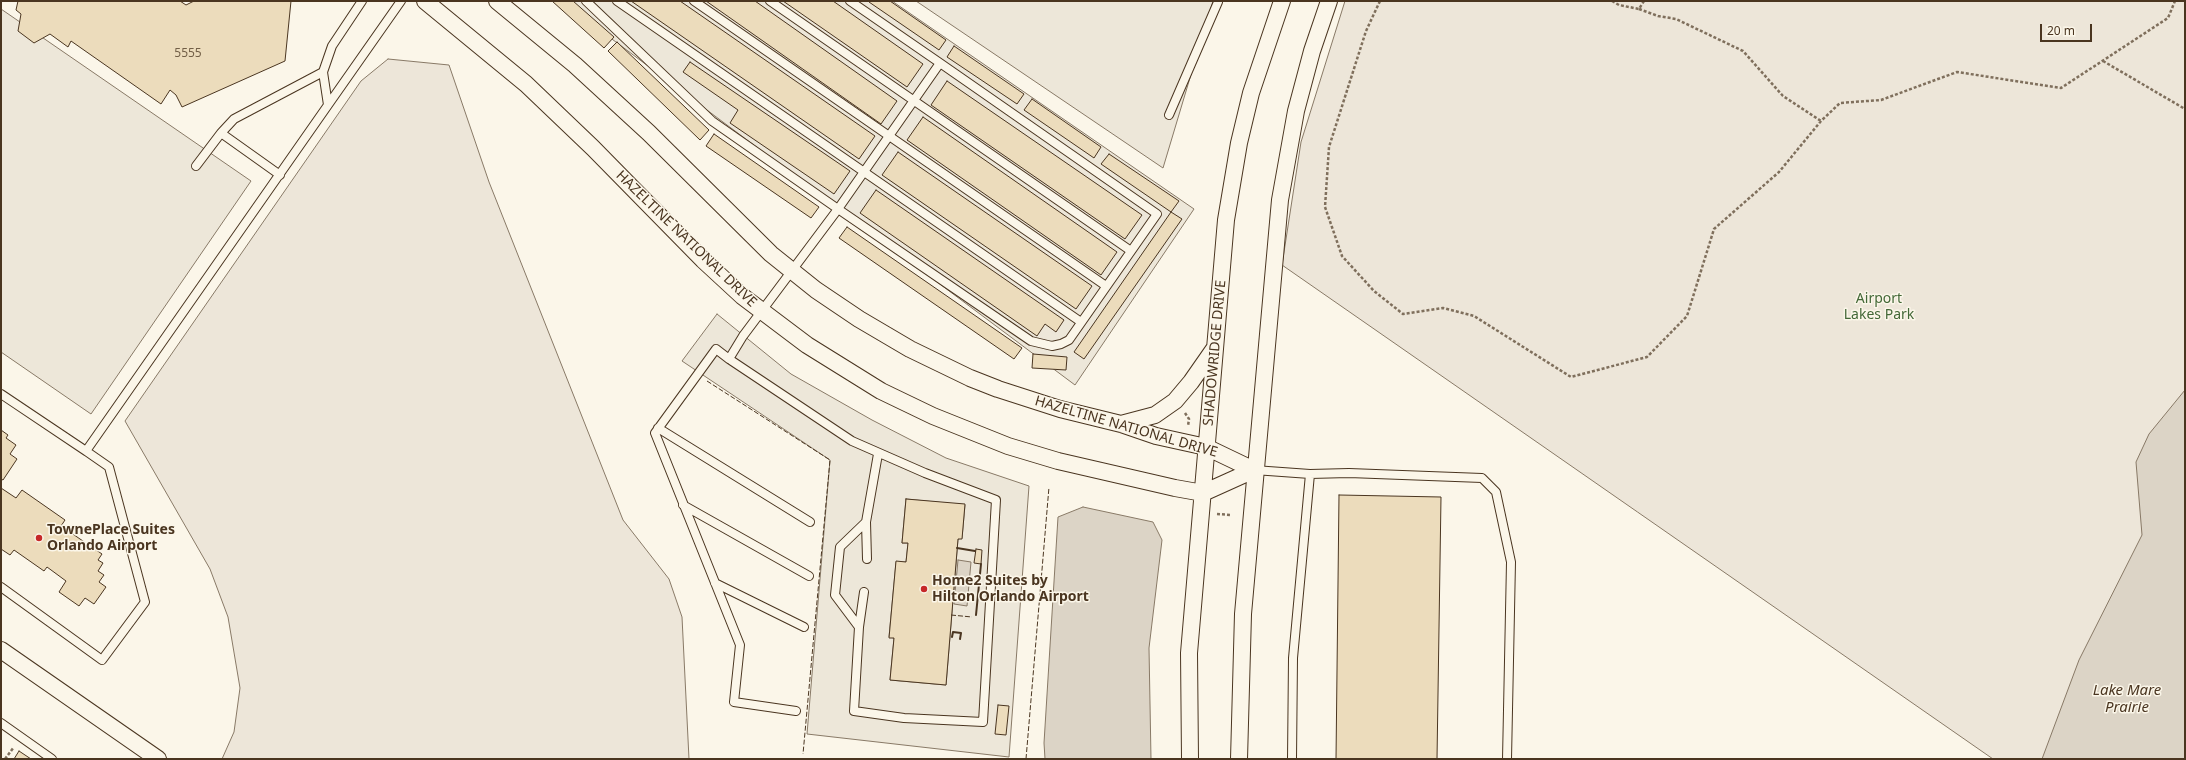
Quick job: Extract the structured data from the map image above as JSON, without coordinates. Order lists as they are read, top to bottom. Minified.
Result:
{"streets":{"street":["HAZELTINE NATIONAL DRIVE","SHADOWRIDGE DRIVE"]},"crossings":[["HAZELTINE NATIONAL DRIVE","SHADOWRIDGE DRIVE"]],"water":["Lake Mare Prairie"],"parks":["Airport Lakes Park"],"places":["TownePlace Suites Orlando Airport","Home2 Suites by Hilton Orlando Airport"],"house_numbers":["5555"],"scale_bar":"20 m"}
